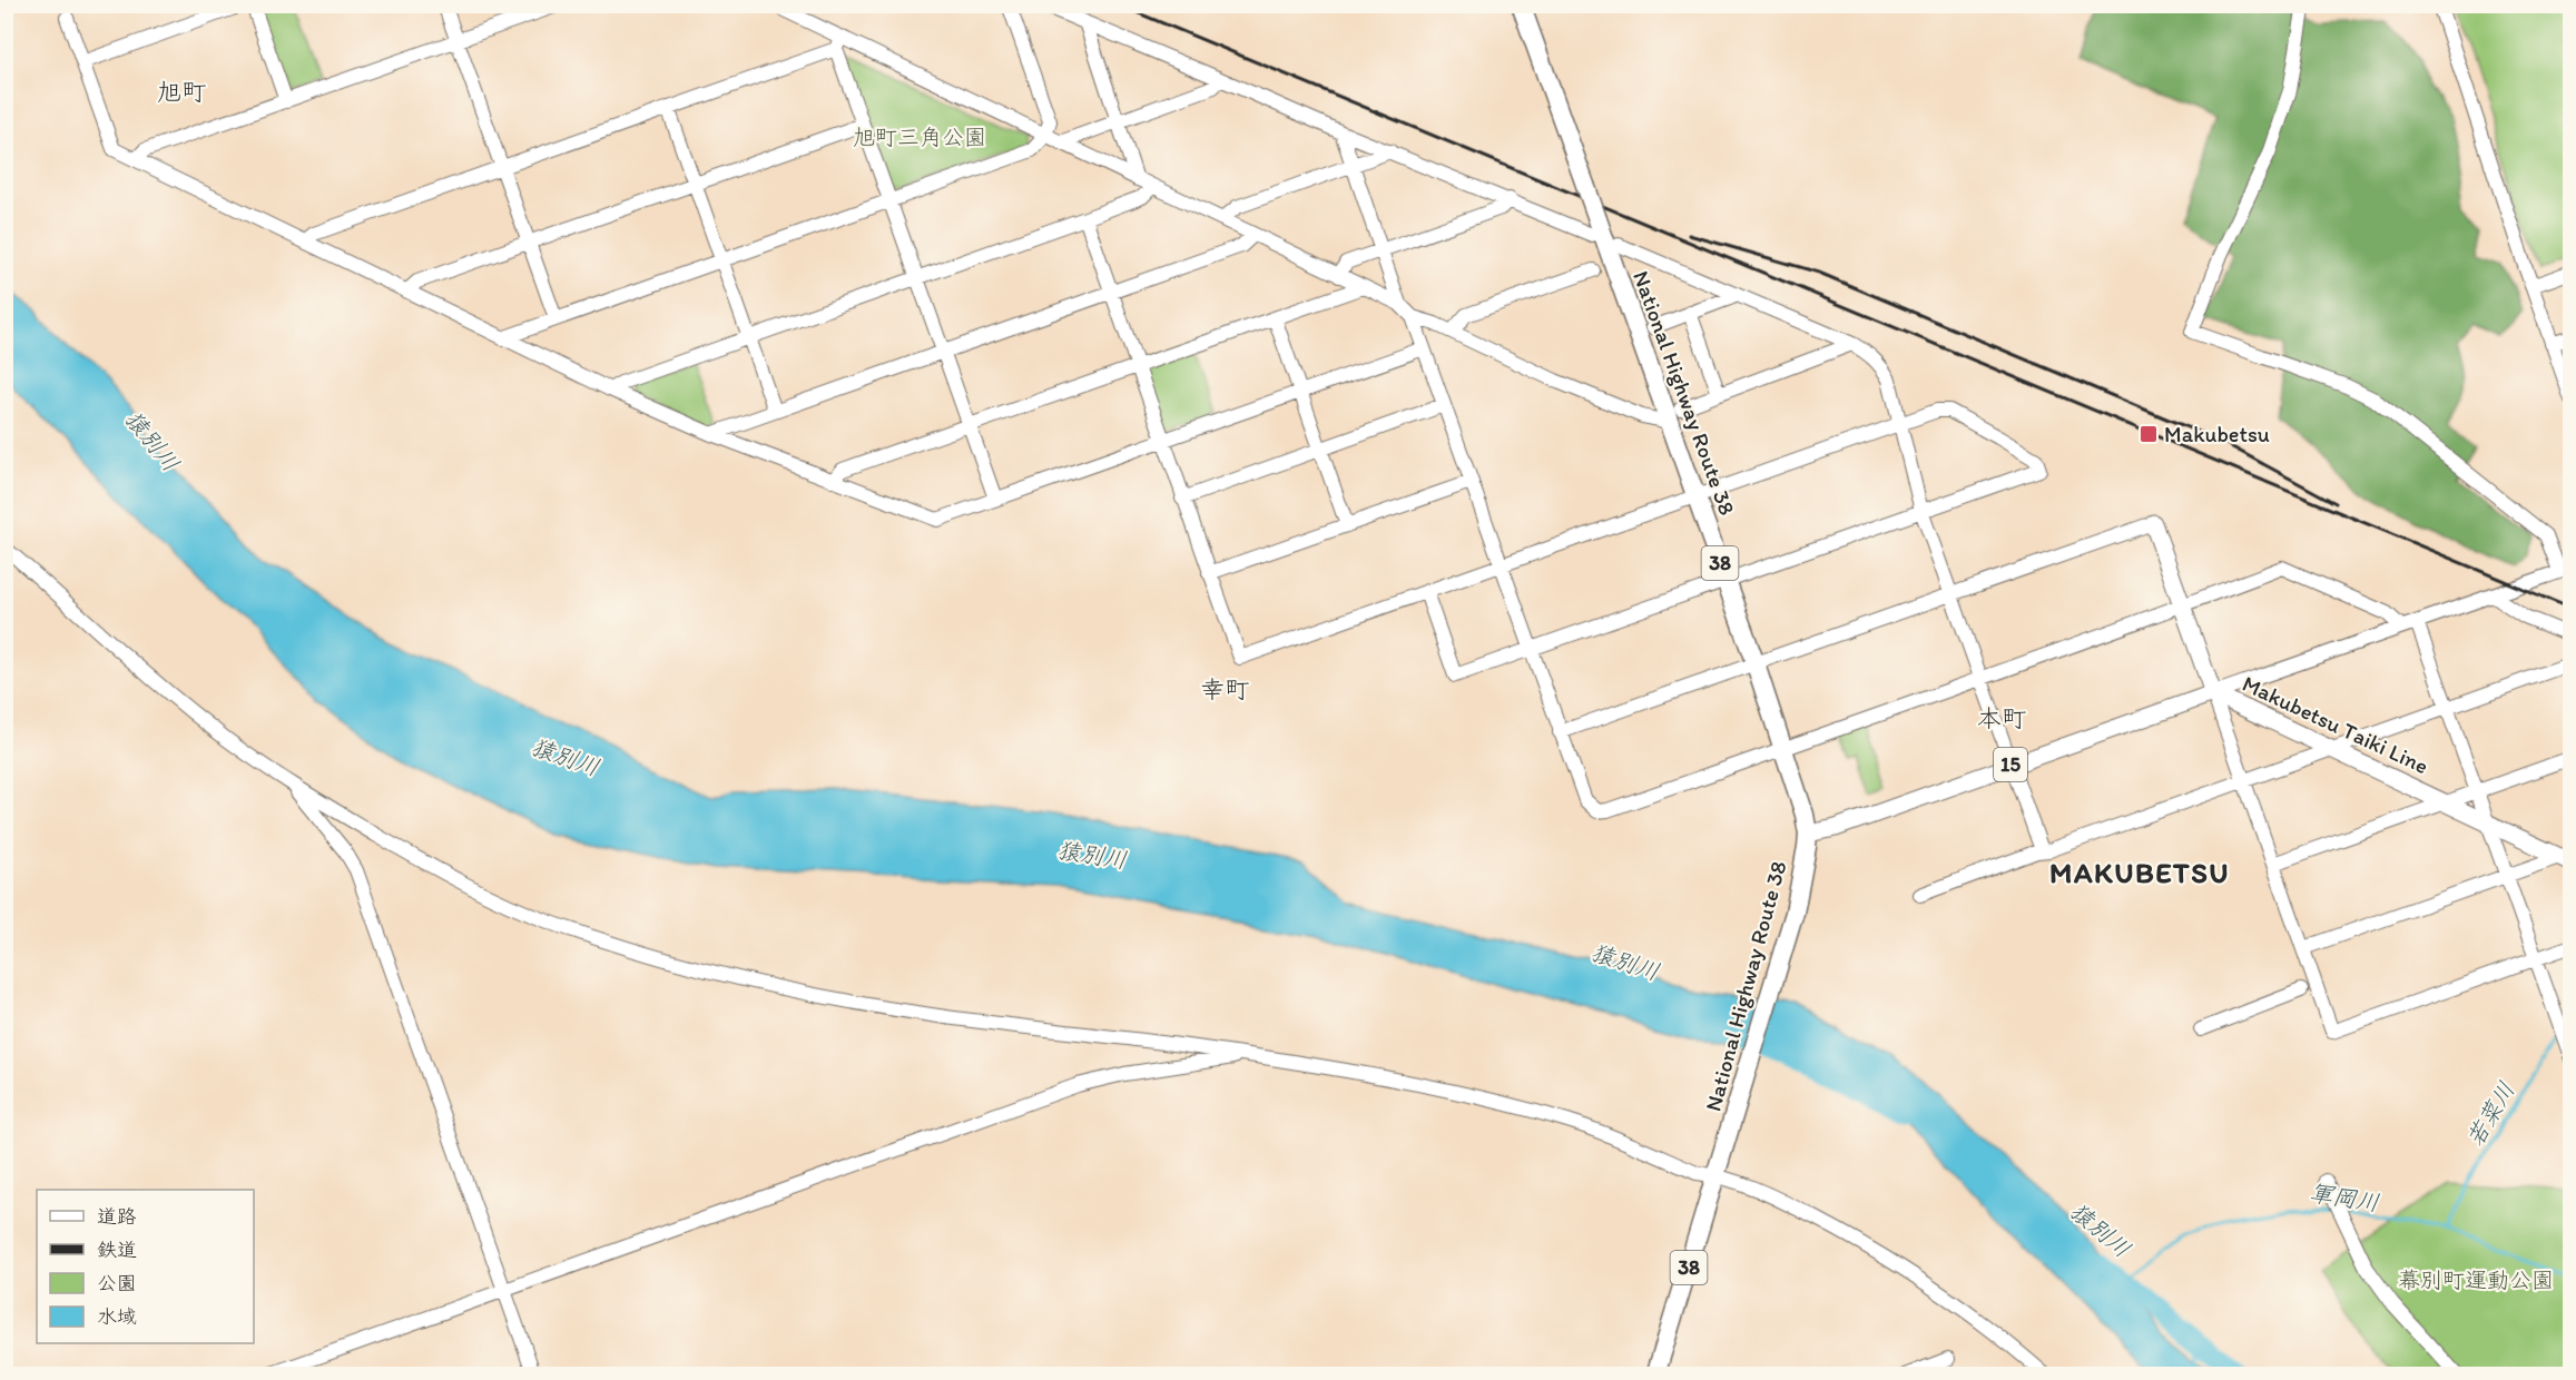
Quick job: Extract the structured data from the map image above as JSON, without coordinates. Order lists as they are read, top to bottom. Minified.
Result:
{"streets":{"highway":["National Highway Route 38","38"],"main road":["Makubetsu Taiki Line","15"]},"crossings":[["National Highway Route 38","Makubetsu Taiki Line"]],"districts":["旭町","幸町","本町","MAKUBETSU"],"water":["猿別川","若菜川","軍岡川"],"parks":["旭町三角公園","幕別町運動公園"],"places":{"transit":["Makubetsu"]},"legend":["道路","鉄道","公園","水域"]}
